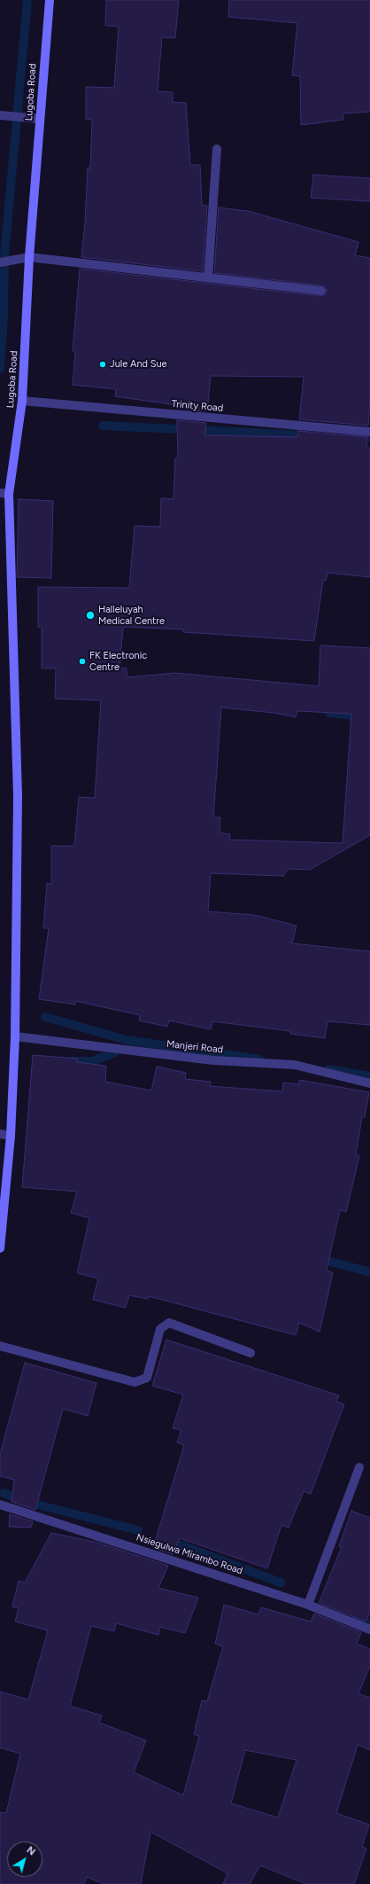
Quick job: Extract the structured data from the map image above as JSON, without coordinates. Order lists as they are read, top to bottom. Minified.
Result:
{"streets":{"street":["Lugoba Road","Trinity Road","Manjeri Road","Nsiegulwa Mirambo Road"]},"crossings":[["Lugoba Road","Trinity Road"],["Lugoba Road","Manjeri Road"]],"places":["Jule And Sue","Halleluyah Medical Centre","FK Electronic Centre"],"north":"top right"}
